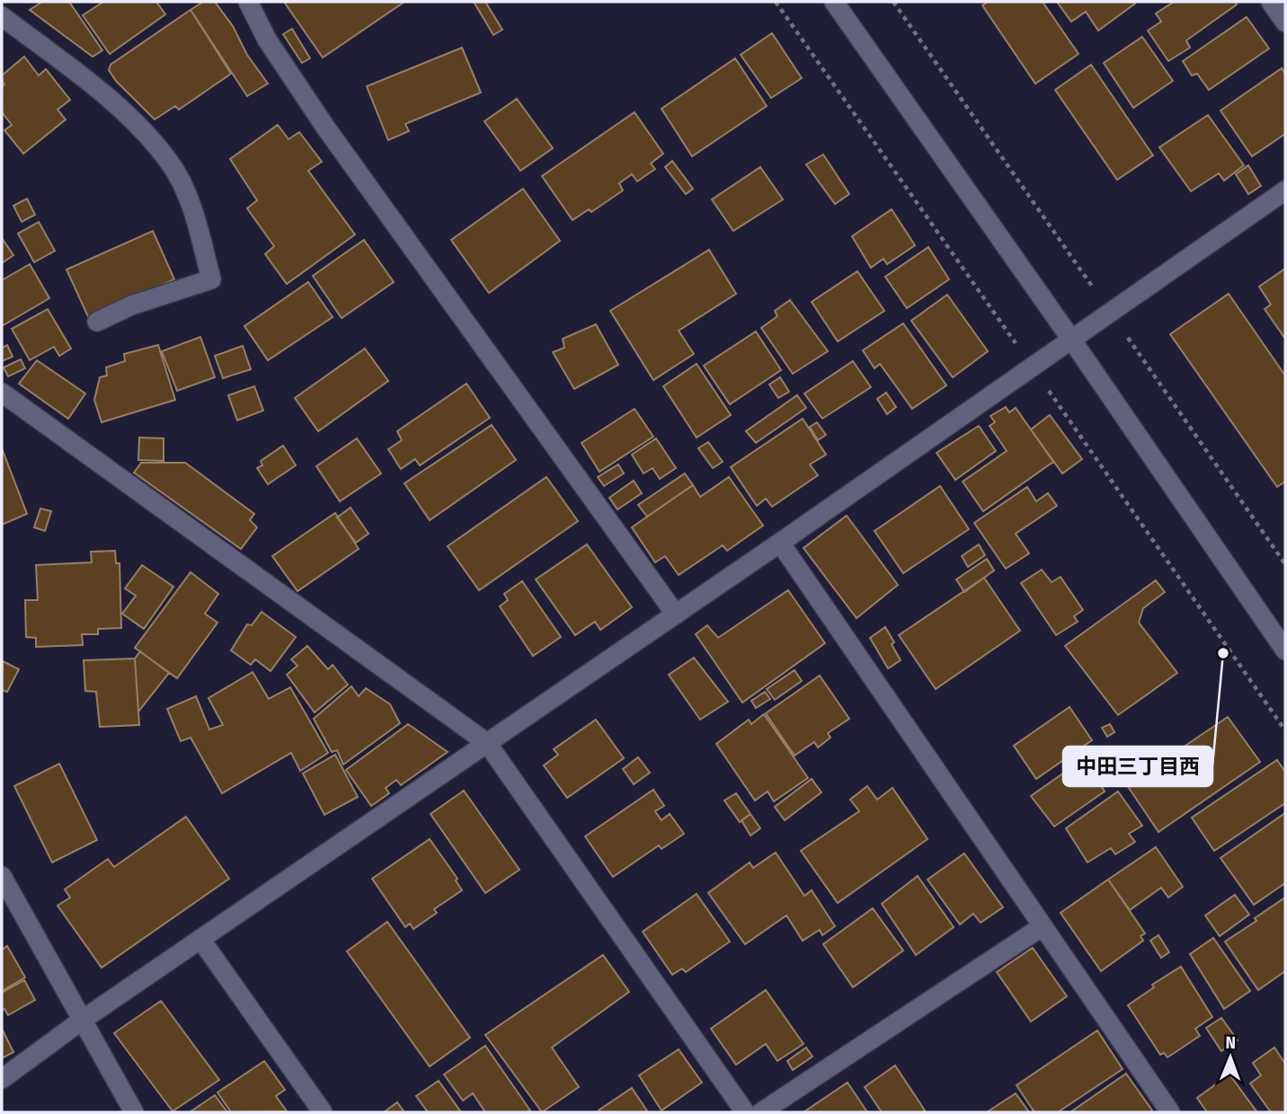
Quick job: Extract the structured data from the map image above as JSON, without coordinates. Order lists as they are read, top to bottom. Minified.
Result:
{"places":["中田三丁目西"],"north":"top"}
